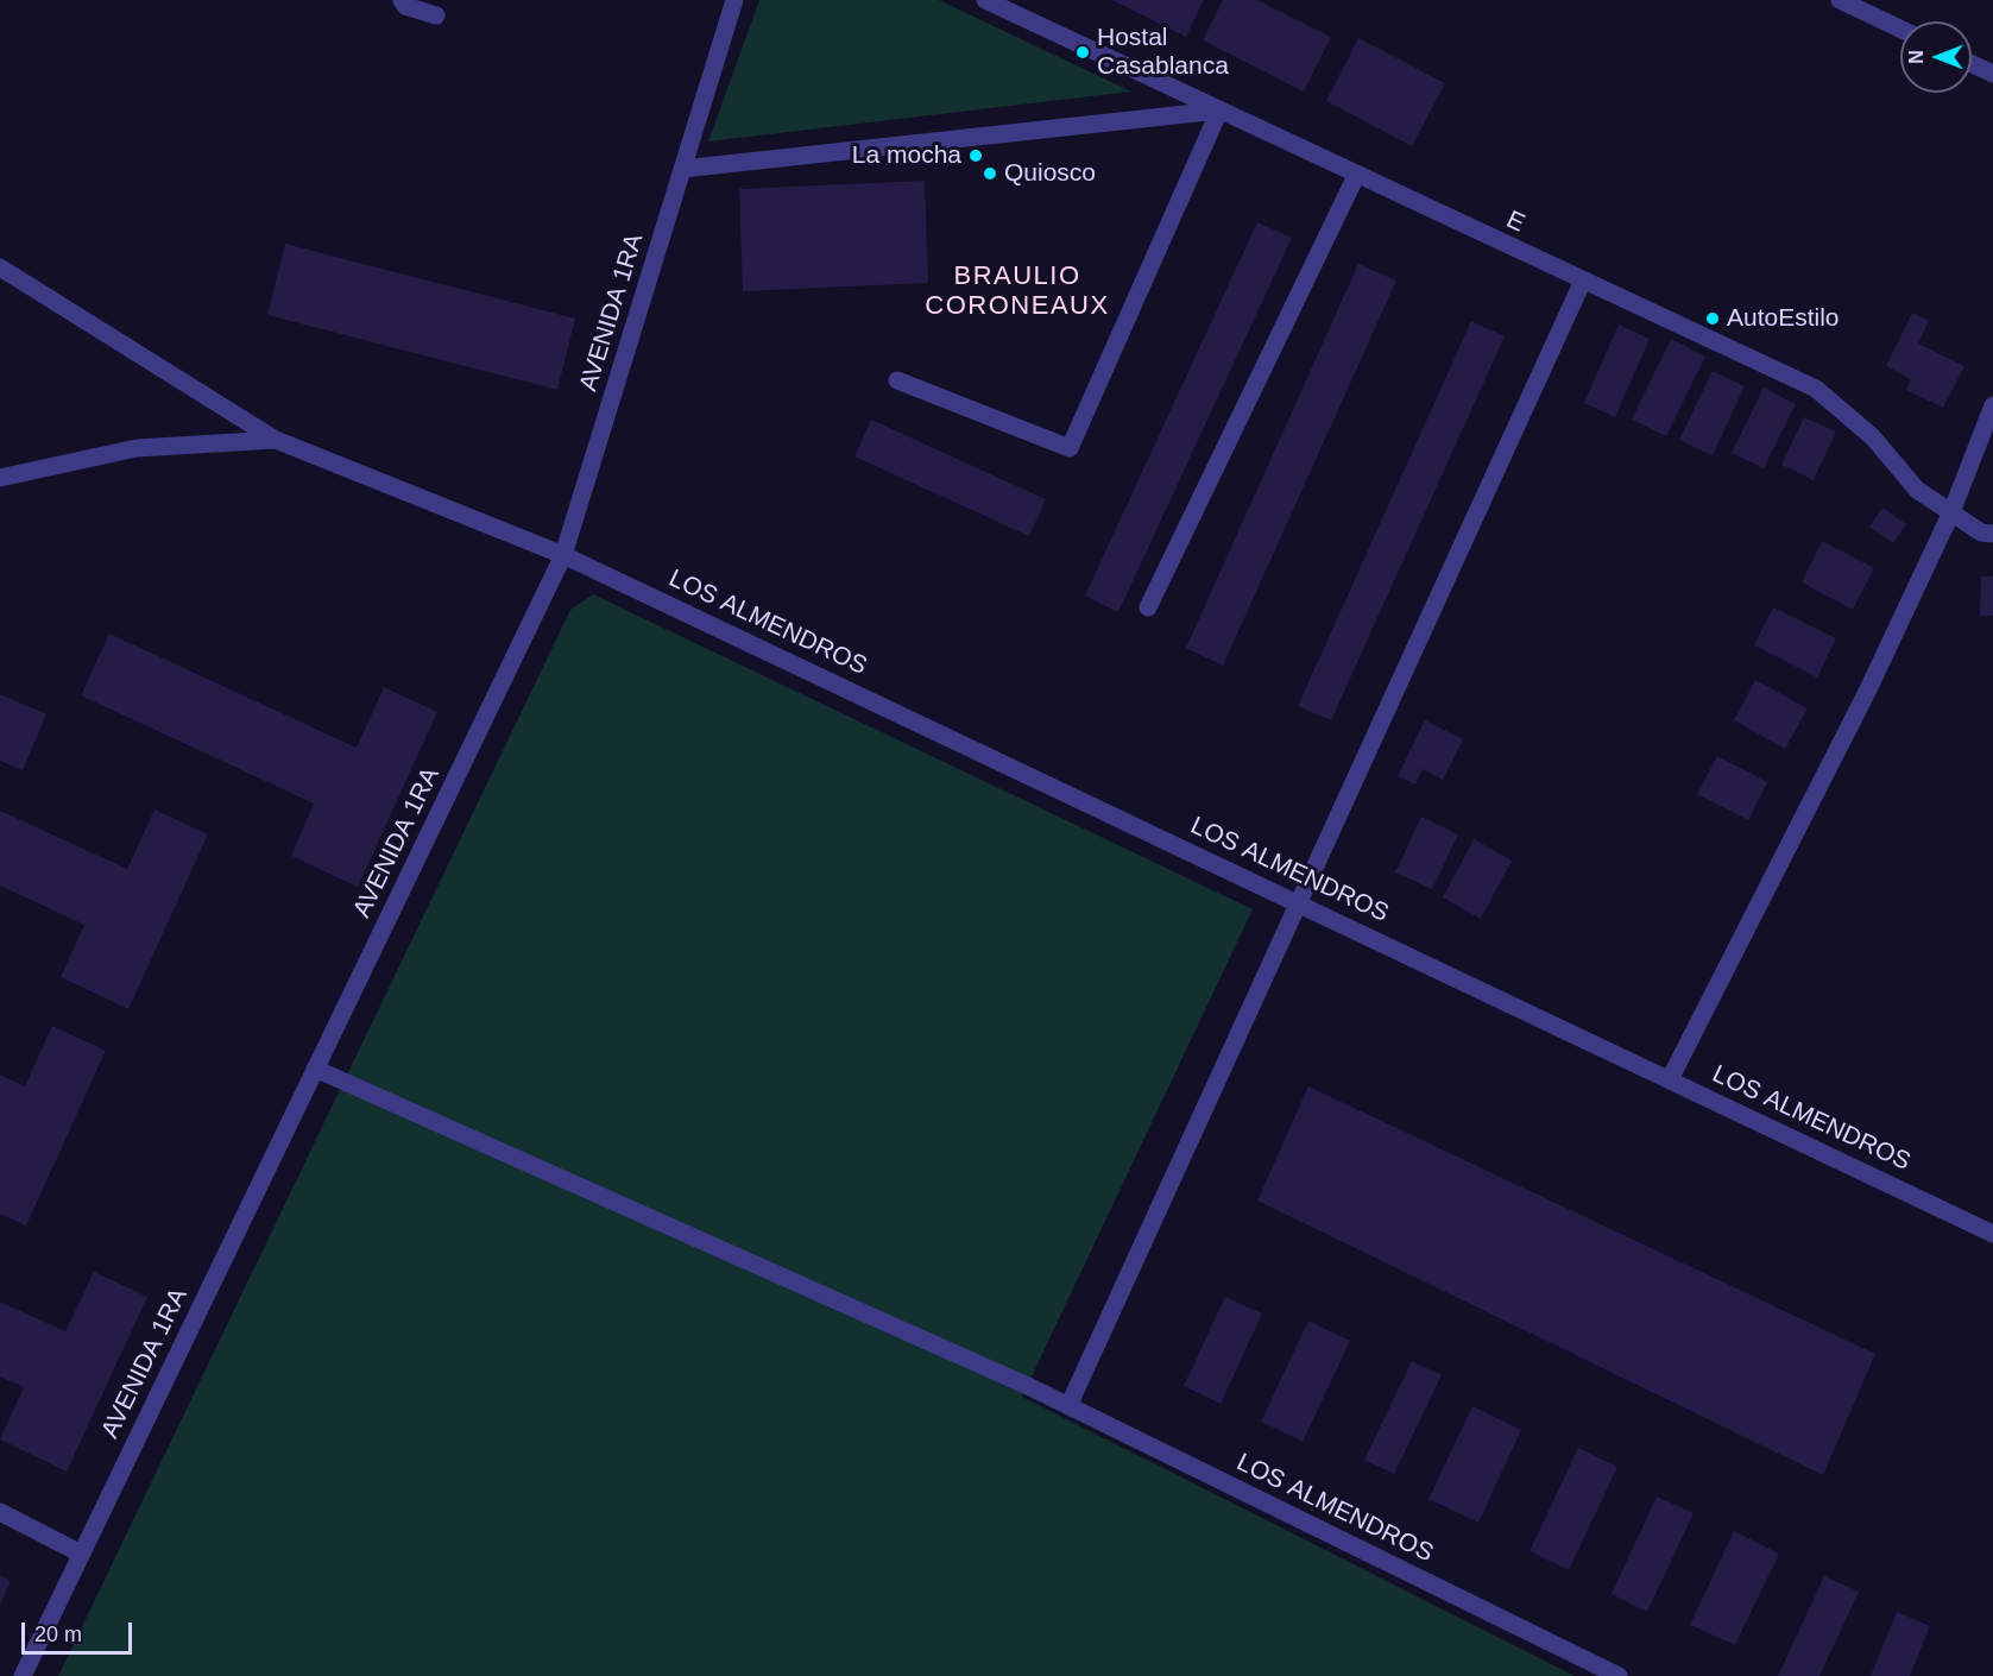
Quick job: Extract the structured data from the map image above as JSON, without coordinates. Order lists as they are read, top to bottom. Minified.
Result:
{"streets":{"street":["E","AVENIDA 1RA","LOS ALMENDROS"]},"crossings":[["AVENIDA 1RA","LOS ALMENDROS"]],"districts":["BRAULIO CORONEAUX"],"places":["Hostal Casablanca","La mocha","Quiosco","AutoEstilo"],"scale_bar":"20 m","north":"left"}
